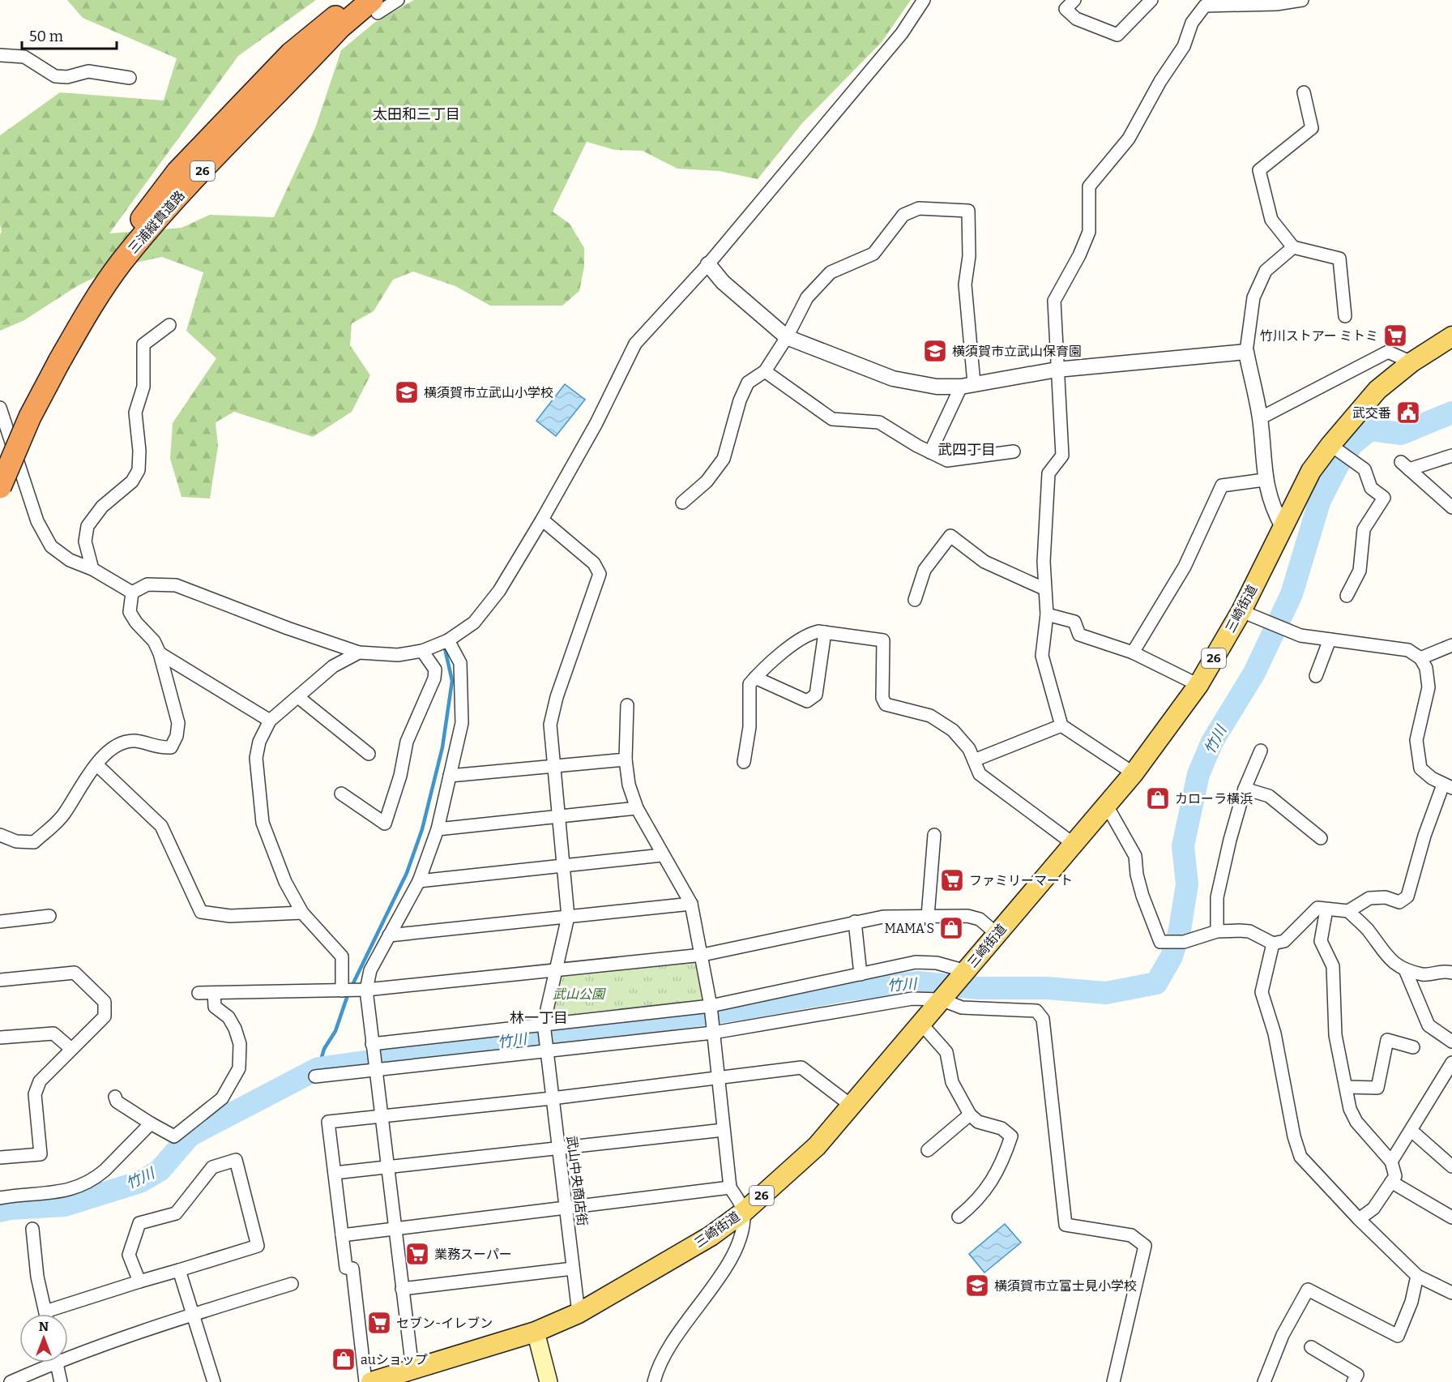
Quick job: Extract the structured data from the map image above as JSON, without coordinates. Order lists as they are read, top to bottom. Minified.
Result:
{"streets":{"highway":["26","三浦縦貫道路"],"main road":["三崎街道"],"street":["武山中央商店街"]},"crossings":[["三崎街道","武山中央商店街"]],"districts":["太田和三丁目","武四丁目","林一丁目"],"water":["竹川"],"parks":["武山公園"],"places":{"supermarket":["竹川ストアー ミトミ","ファミリーマート","業務スーパー","セブン-イレブン"],"school or university":["横須賀市立武山保育園","横須賀市立武山小学校","横須賀市立富士見小学校"],"public building":["武交番"],"shop":["カローラ横浜","MAMA'S","auショップ"]},"scale_bar":"50 m","north":"top"}
